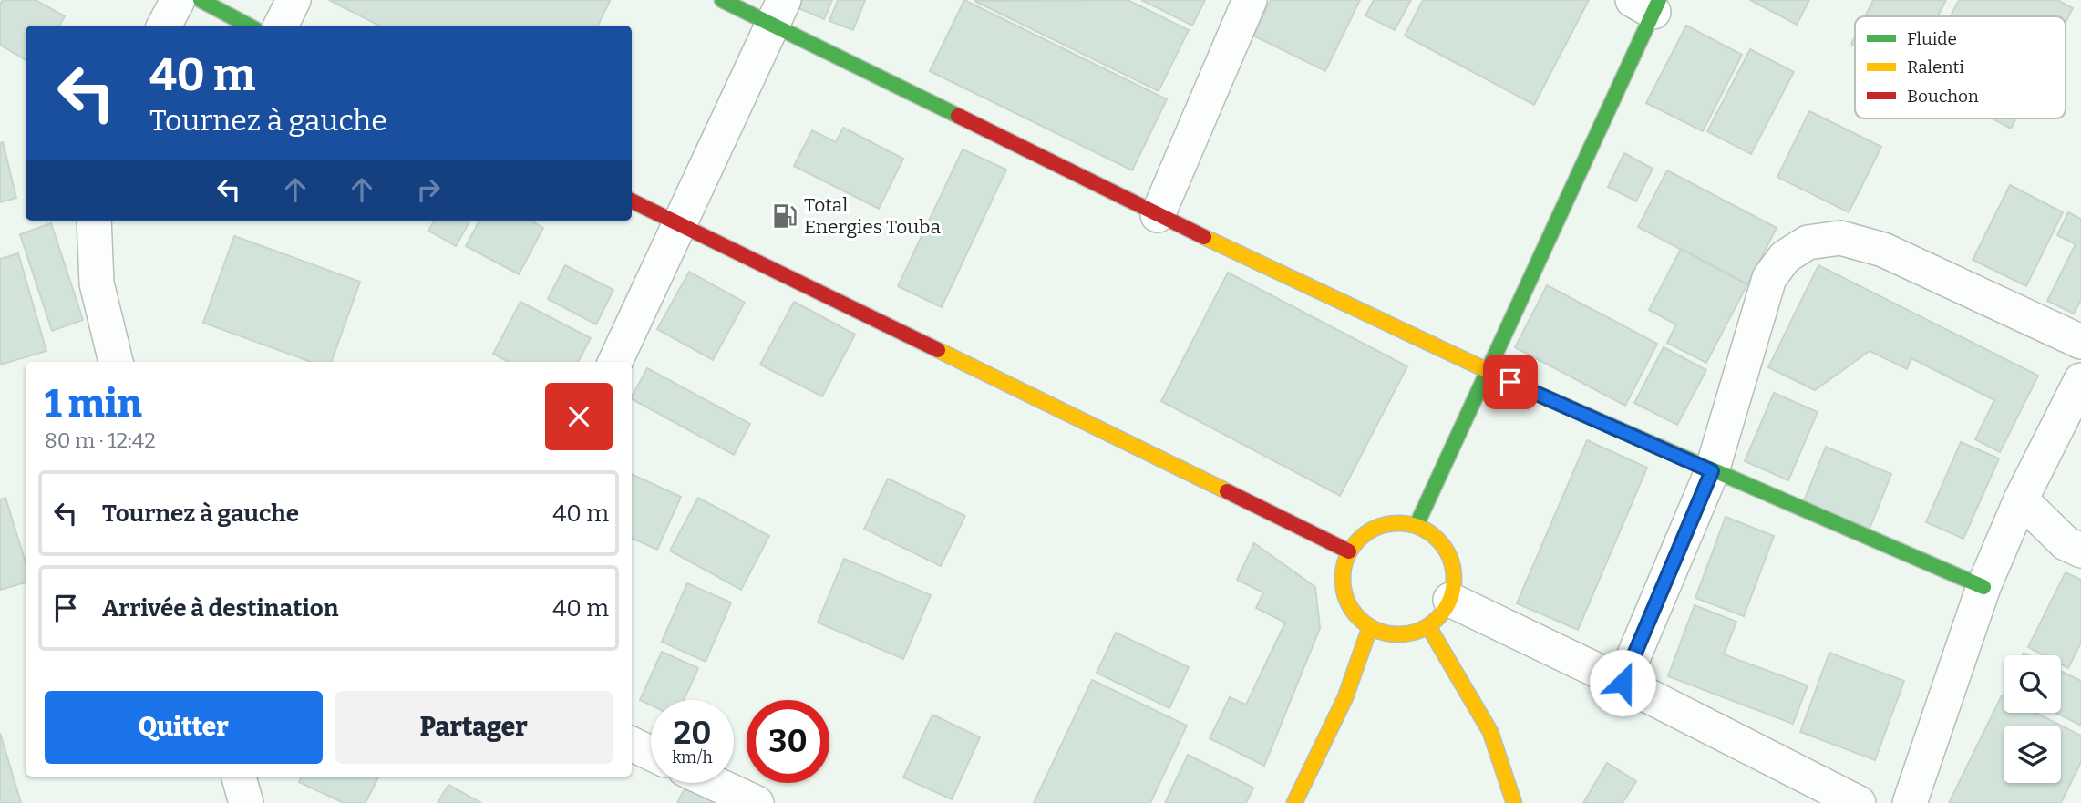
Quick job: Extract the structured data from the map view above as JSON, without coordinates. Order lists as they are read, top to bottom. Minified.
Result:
{"places":{"fuel station":["Total Energies Touba"]},"legend":["Fluide","Ralenti","Bouchon"],"page":{"turn":["40 m","Tournez à gauche"],"heading":["1 min","80 m · 12:42"],"list":[{"name":"Tournez à gauche","value":"40 m"},{"name":"Arrivée à destination","value":"40 m"}],"buttons":["Quitter","Partager"],"speed":"20 km/h","limit":"30"}}
